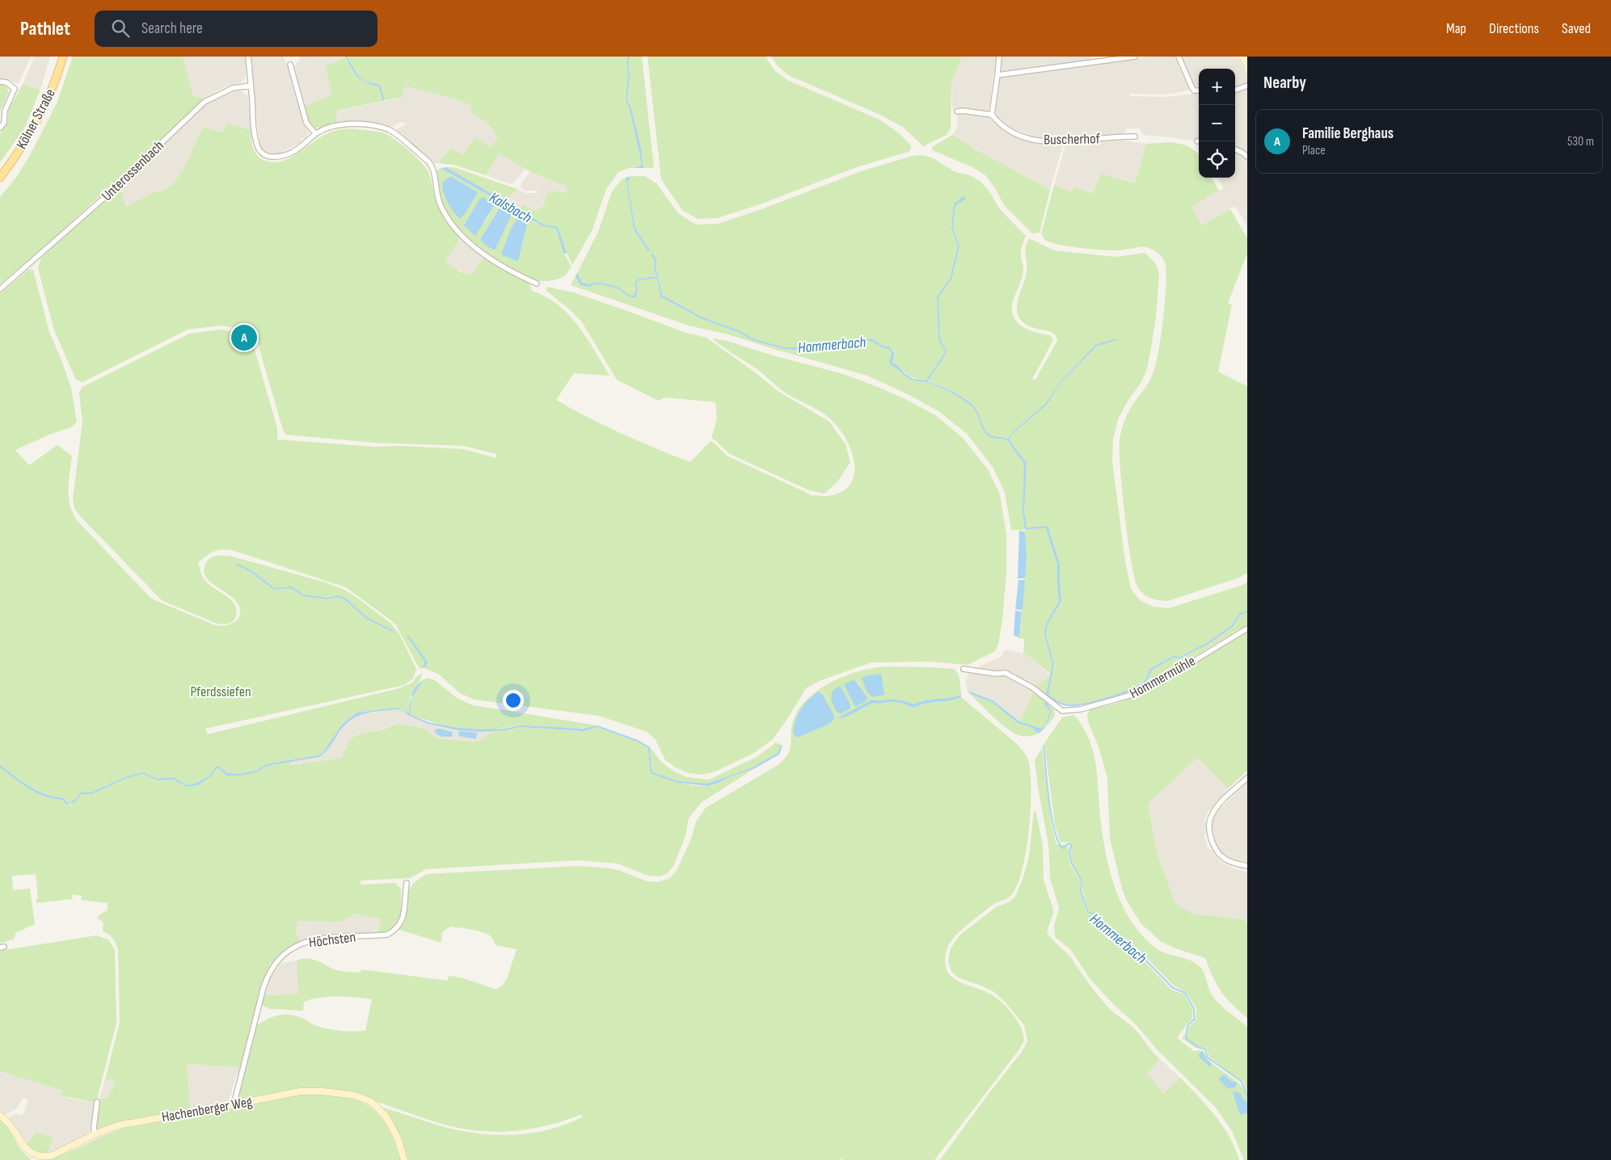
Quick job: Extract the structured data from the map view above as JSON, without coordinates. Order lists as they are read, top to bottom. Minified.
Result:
{"streets":{"main road":["Kölner Straße"],"street":["Buscherhof","Unterossenbach","Hommermühle","Höchsten","Hachenberger Weg"]},"crossings":[["Höchsten","Hachenberger Weg"]],"water":["Kalsbach","Hommerbach"],"parks":["Pferdssiefen"],"page":{"header":"Pathlet","search":"Search here","nav":["Map","Directions","Saved"],"heading":"Nearby","map_buttons":["+","−"],"list":[{"mark":"A","name":"Familie Berghaus","note":"Place","value":"530 m"}],"pins":"A"}}
